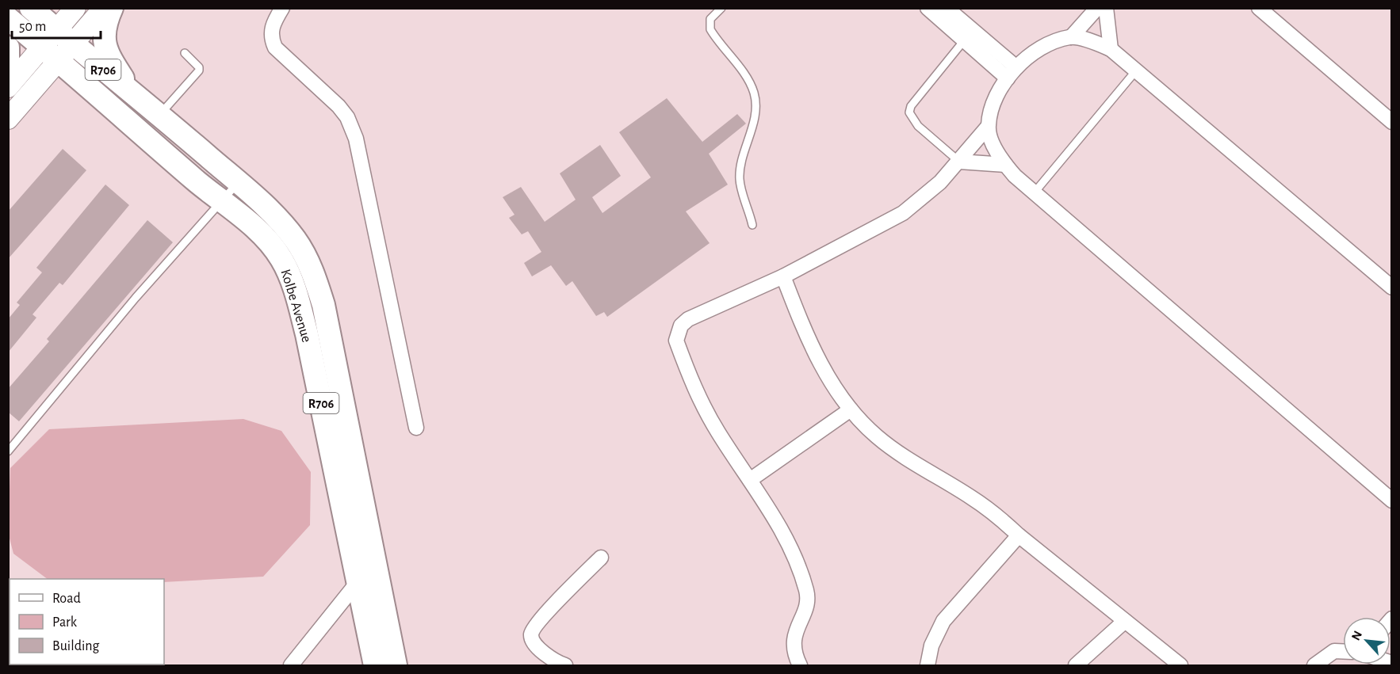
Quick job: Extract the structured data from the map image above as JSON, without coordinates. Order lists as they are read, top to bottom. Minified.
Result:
{"streets":{"main road":["R706","Kolbe Avenue"]},"crossings":[["R706","Kolbe Avenue"]],"legend":["Road","Park","Building"],"scale_bar":"50 m","north":"top left"}
